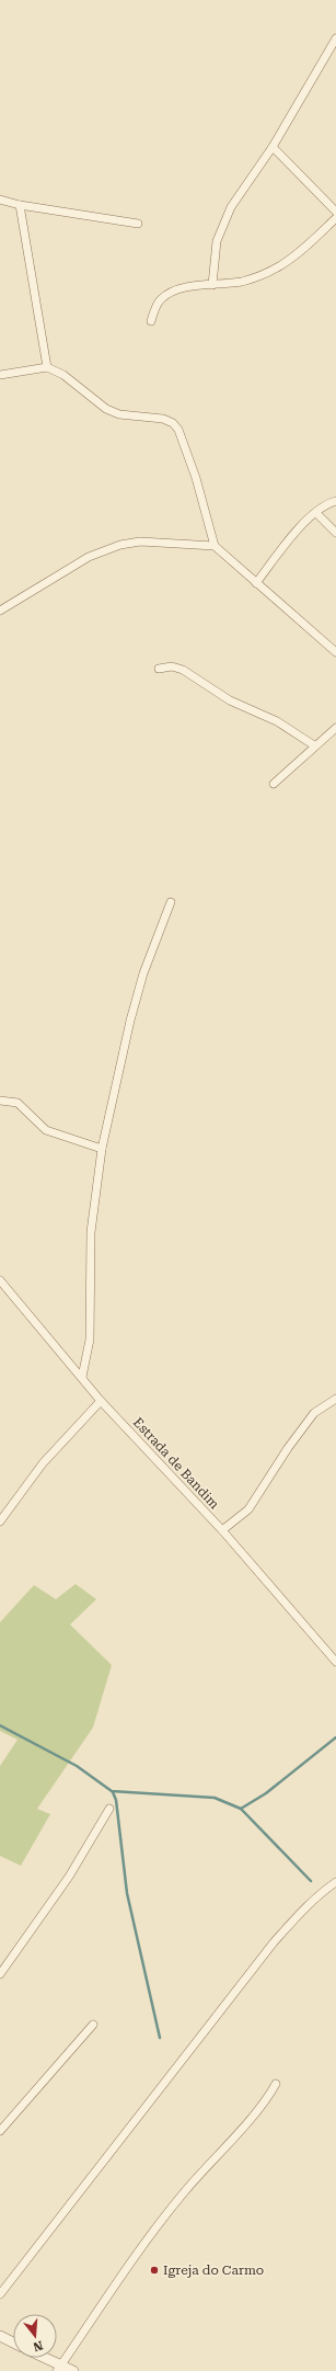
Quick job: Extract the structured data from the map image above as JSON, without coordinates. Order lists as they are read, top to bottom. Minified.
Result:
{"streets":{"street":["Estrada de Bandim"]},"places":["Igreja do Carmo"],"north":"bottom"}
